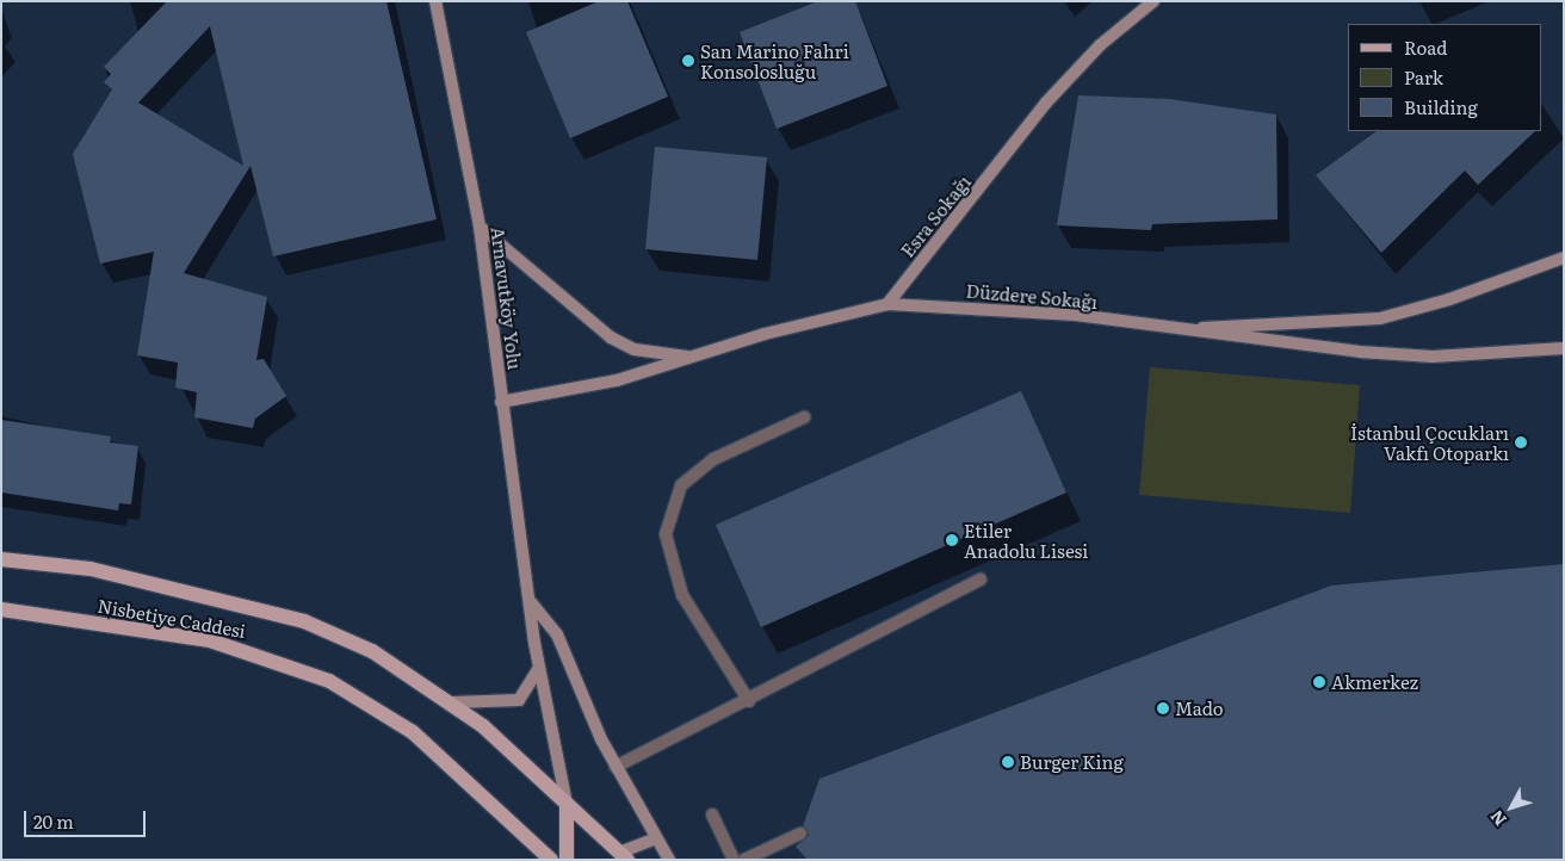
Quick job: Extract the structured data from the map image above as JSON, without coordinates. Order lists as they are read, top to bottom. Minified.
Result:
{"streets":{"main road":["Esra Sokağı","Düzdere Sokağı","Arnavutköy Yolu","Nisbetiye Caddesi"]},"crossings":[["Esra Sokağı","Düzdere Sokağı"],["Arnavutköy Yolu","Nisbetiye Caddesi"]],"places":["San Marino Fahri Konsolosluğu","İstanbul Çocukları Vakfı Otoparkı","Etiler Anadolu Lisesi","Akmerkez","Mado","Burger King"],"legend":["Road","Park","Building"],"scale_bar":"20 m","north":"bottom left"}
